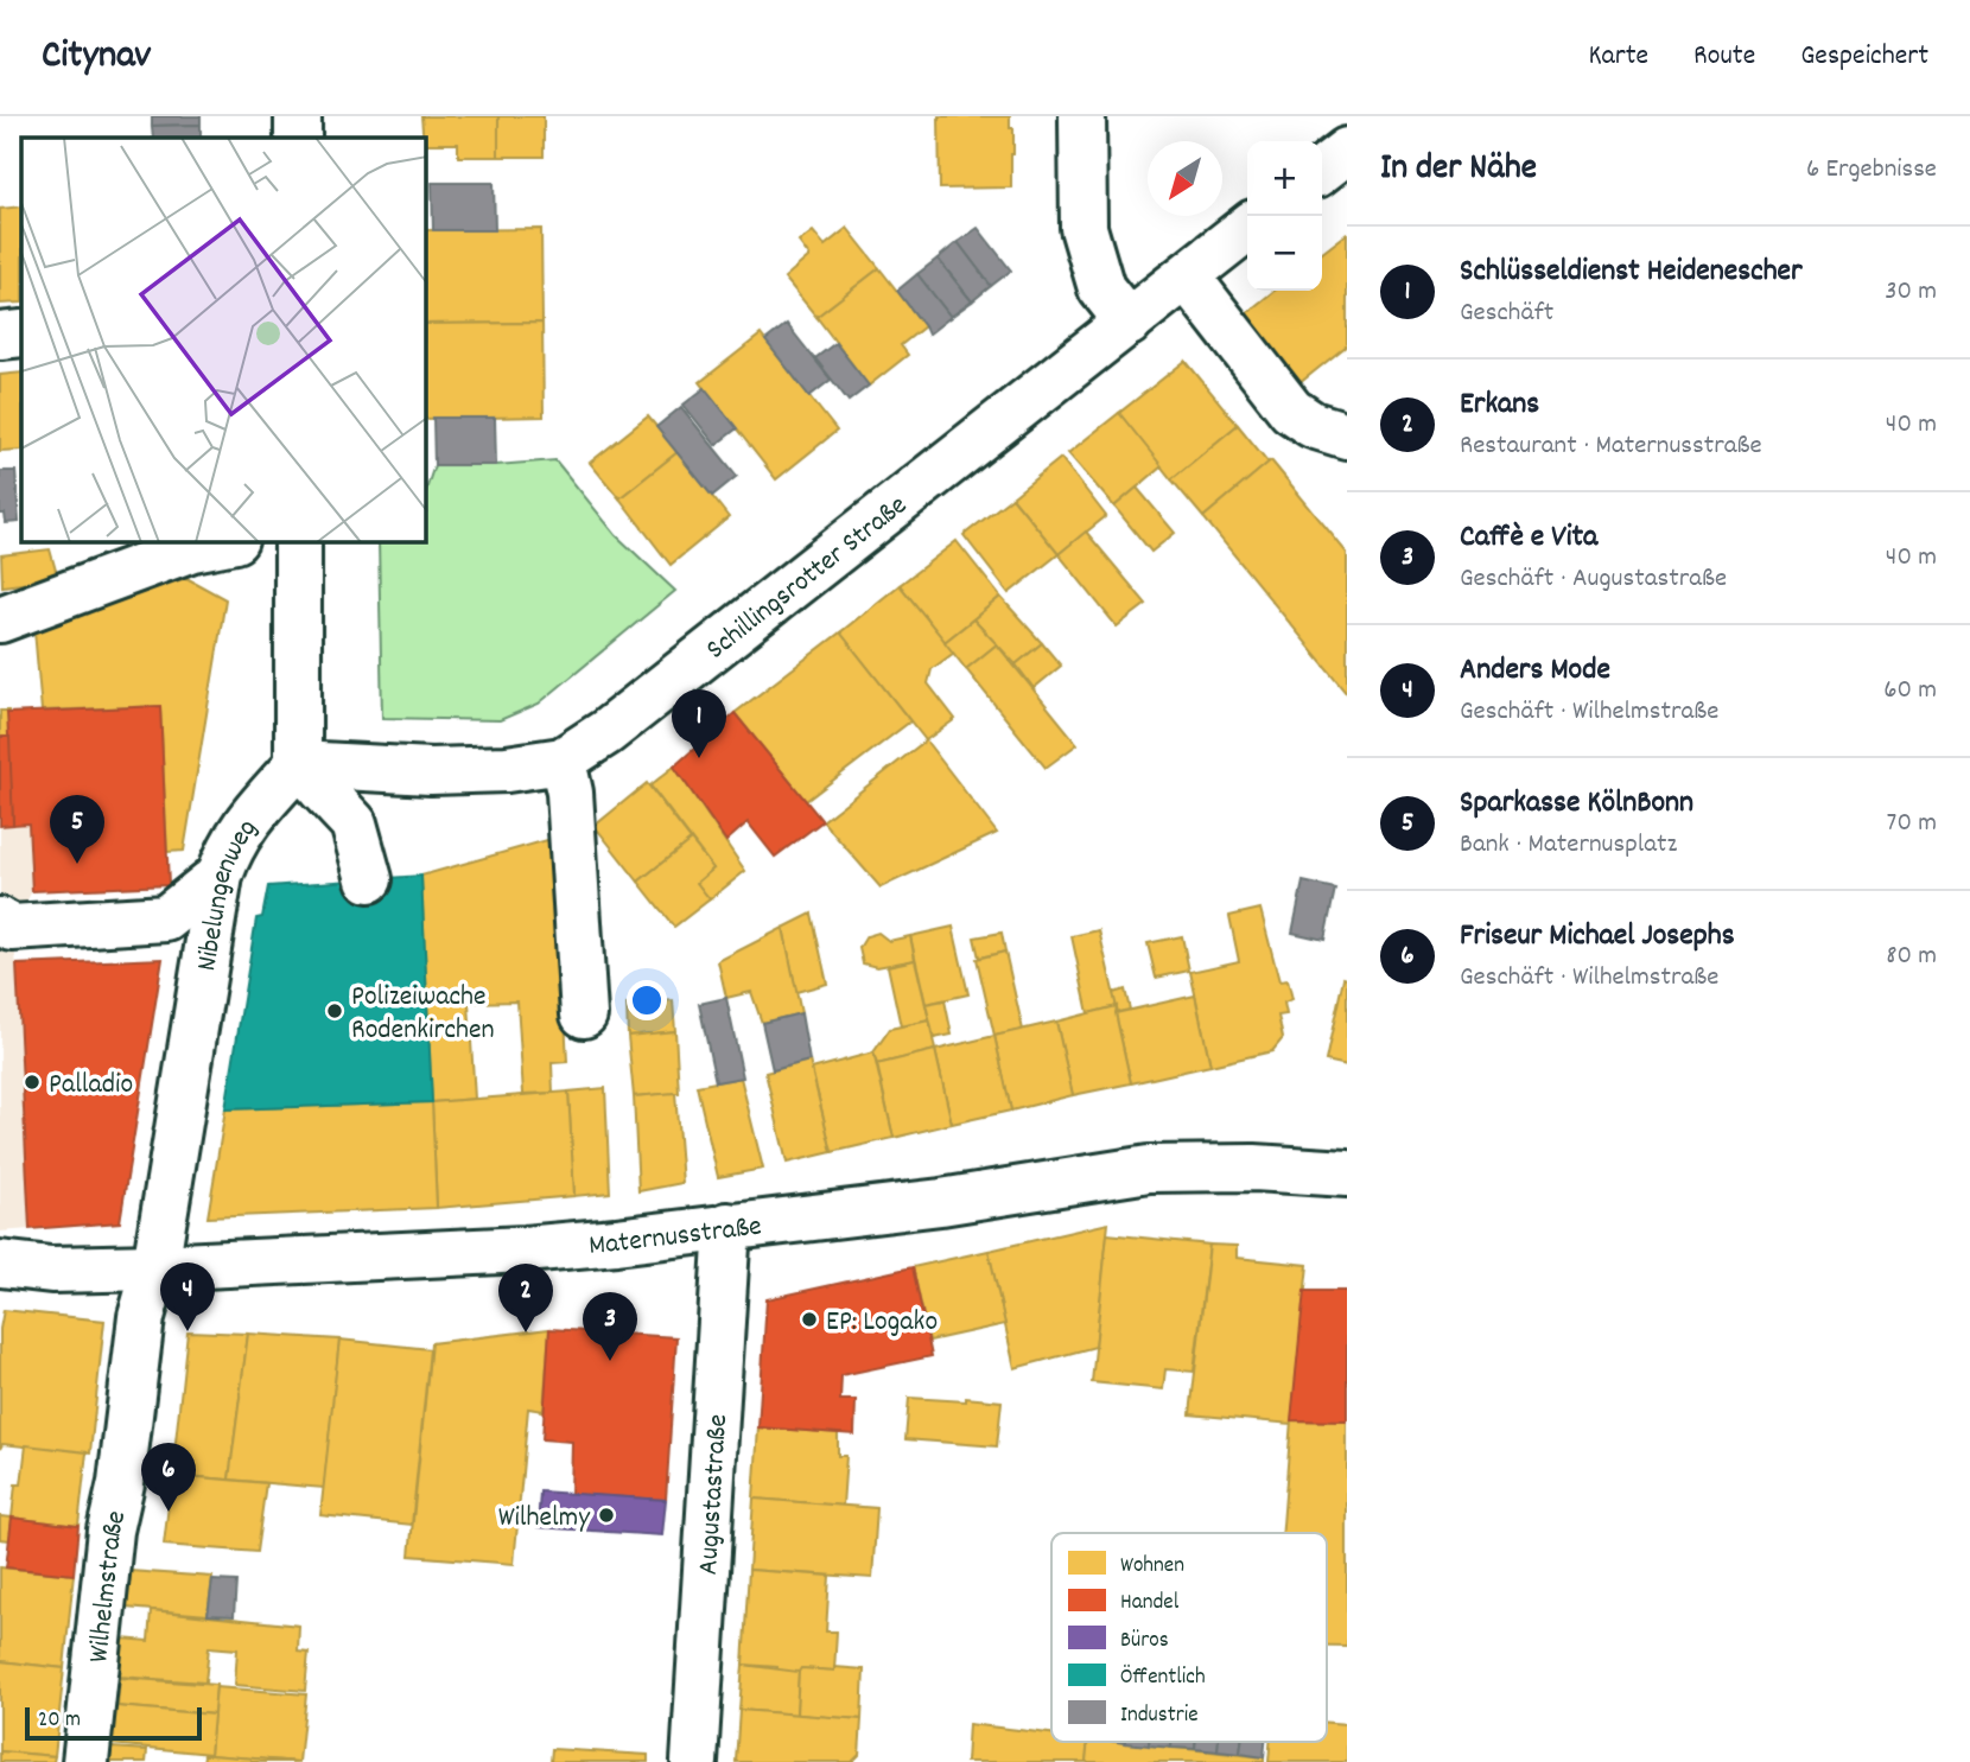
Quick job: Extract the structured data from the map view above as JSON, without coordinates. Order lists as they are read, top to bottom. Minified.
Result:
{"streets":{"street":["Schillingsrotter Straße","Nibelungenweg","Maternusstraße","Augustastraße","Wilhelmstraße"]},"crossings":[["Schillingsrotter Straße","Nibelungenweg"],["Nibelungenweg","Maternusstraße"],["Nibelungenweg","Wilhelmstraße"],["Maternusstraße","Augustastraße"],["Maternusstraße","Wilhelmstraße"]],"places":["Polizeiwache Rodenkirchen","Palladio","EP: Logako","Wilhelmy"],"legend":["Wohnen","Handel","Büros","Öffentlich","Industrie"],"scale_bar":"20 m","north":"bottom left","page":{"header":"Citynav","nav":["Karte","Route","Gespeichert"],"heading":["In der Nähe","6 Ergebnisse"],"map_buttons":["+","−"],"list":[{"mark":"1","name":"Schlüsseldienst Heidenescher","note":"Geschäft","value":"30 m"},{"mark":"2","name":"Erkans","note":"Restaurant · Maternusstraße","value":"40 m"},{"mark":"3","name":"Caffè e Vita","note":"Geschäft · Augustastraße","value":"40 m"},{"mark":"4","name":"Anders Mode","note":"Geschäft · Wilhelmstraße","value":"60 m"},{"mark":"5","name":"Sparkasse KölnBonn","note":"Bank · Maternusplatz","value":"70 m"},{"mark":"6","name":"Friseur Michael Josephs","note":"Geschäft · Wilhelmstraße","value":"80 m"}],"pins":["1","5","4","2","3","6"],"scale":"20 m"}}
